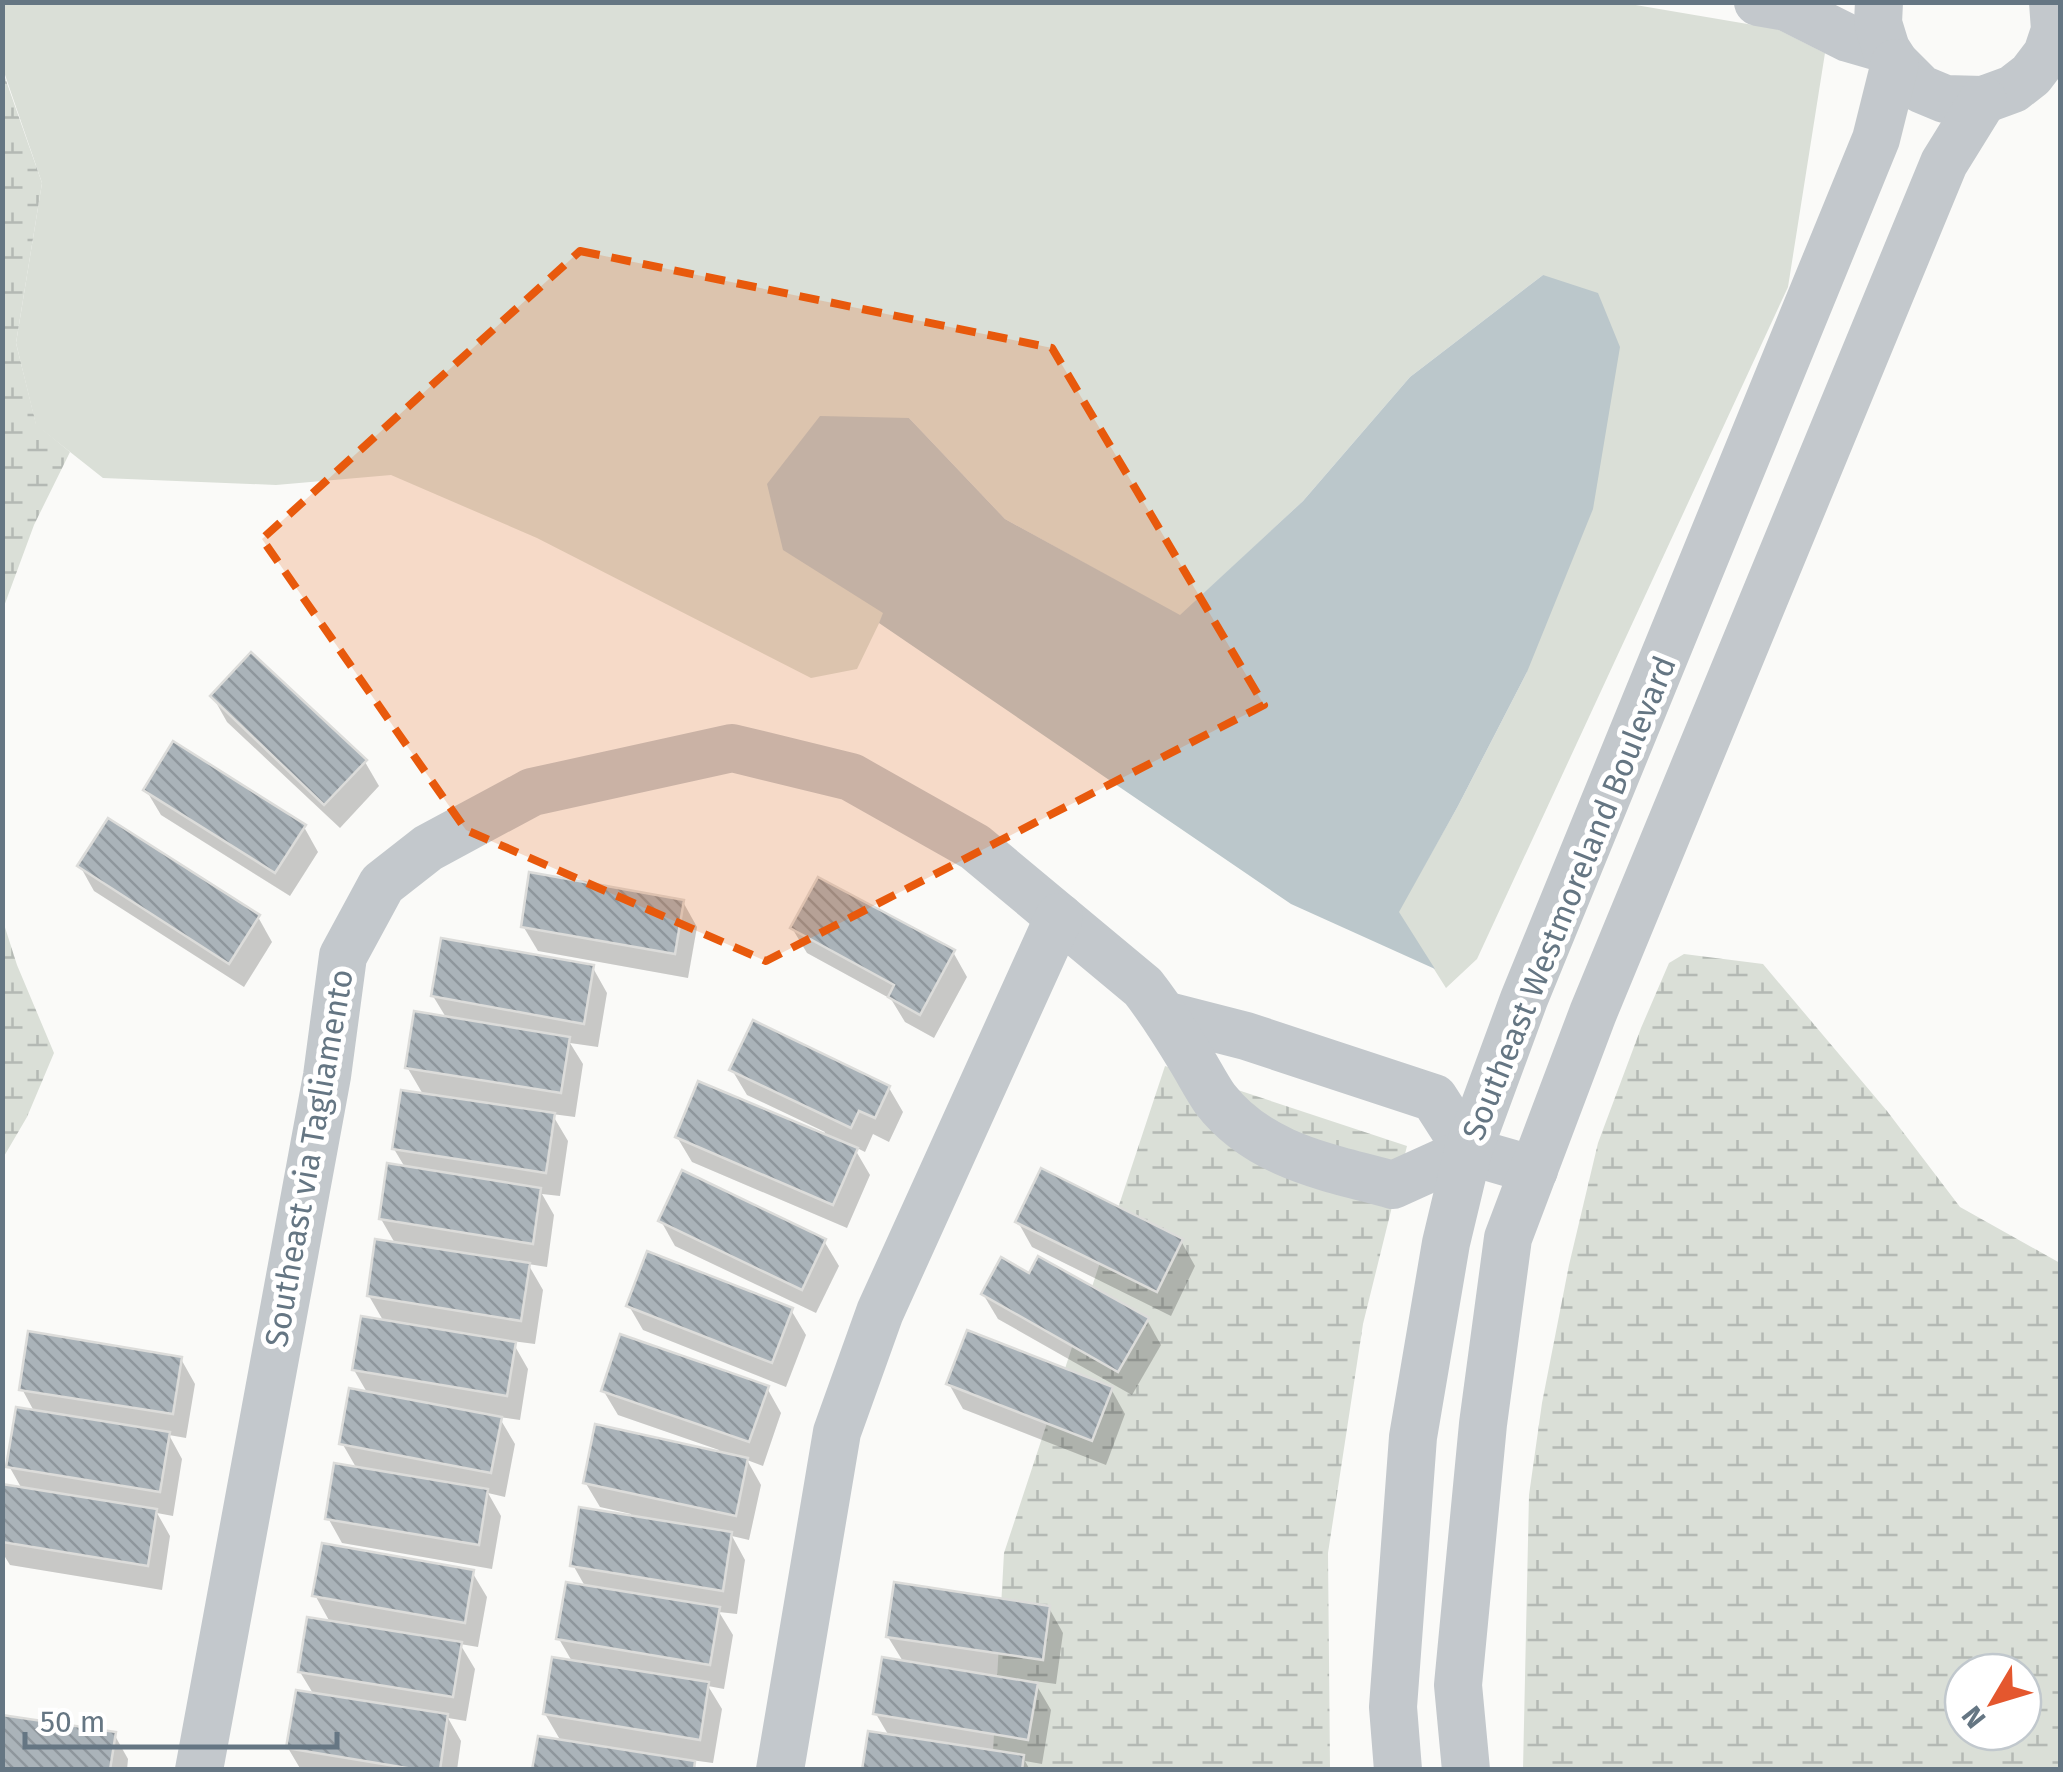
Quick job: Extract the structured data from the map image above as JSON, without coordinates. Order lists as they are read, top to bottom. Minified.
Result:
{"streets":{"street":["Southeast Westmoreland Boulevard","Southeast via Tagliamento"]},"crossings":[["Southeast Westmoreland Boulevard","Southeast via Tagliamento"]],"scale_bar":"50 m","north":"bottom left"}
